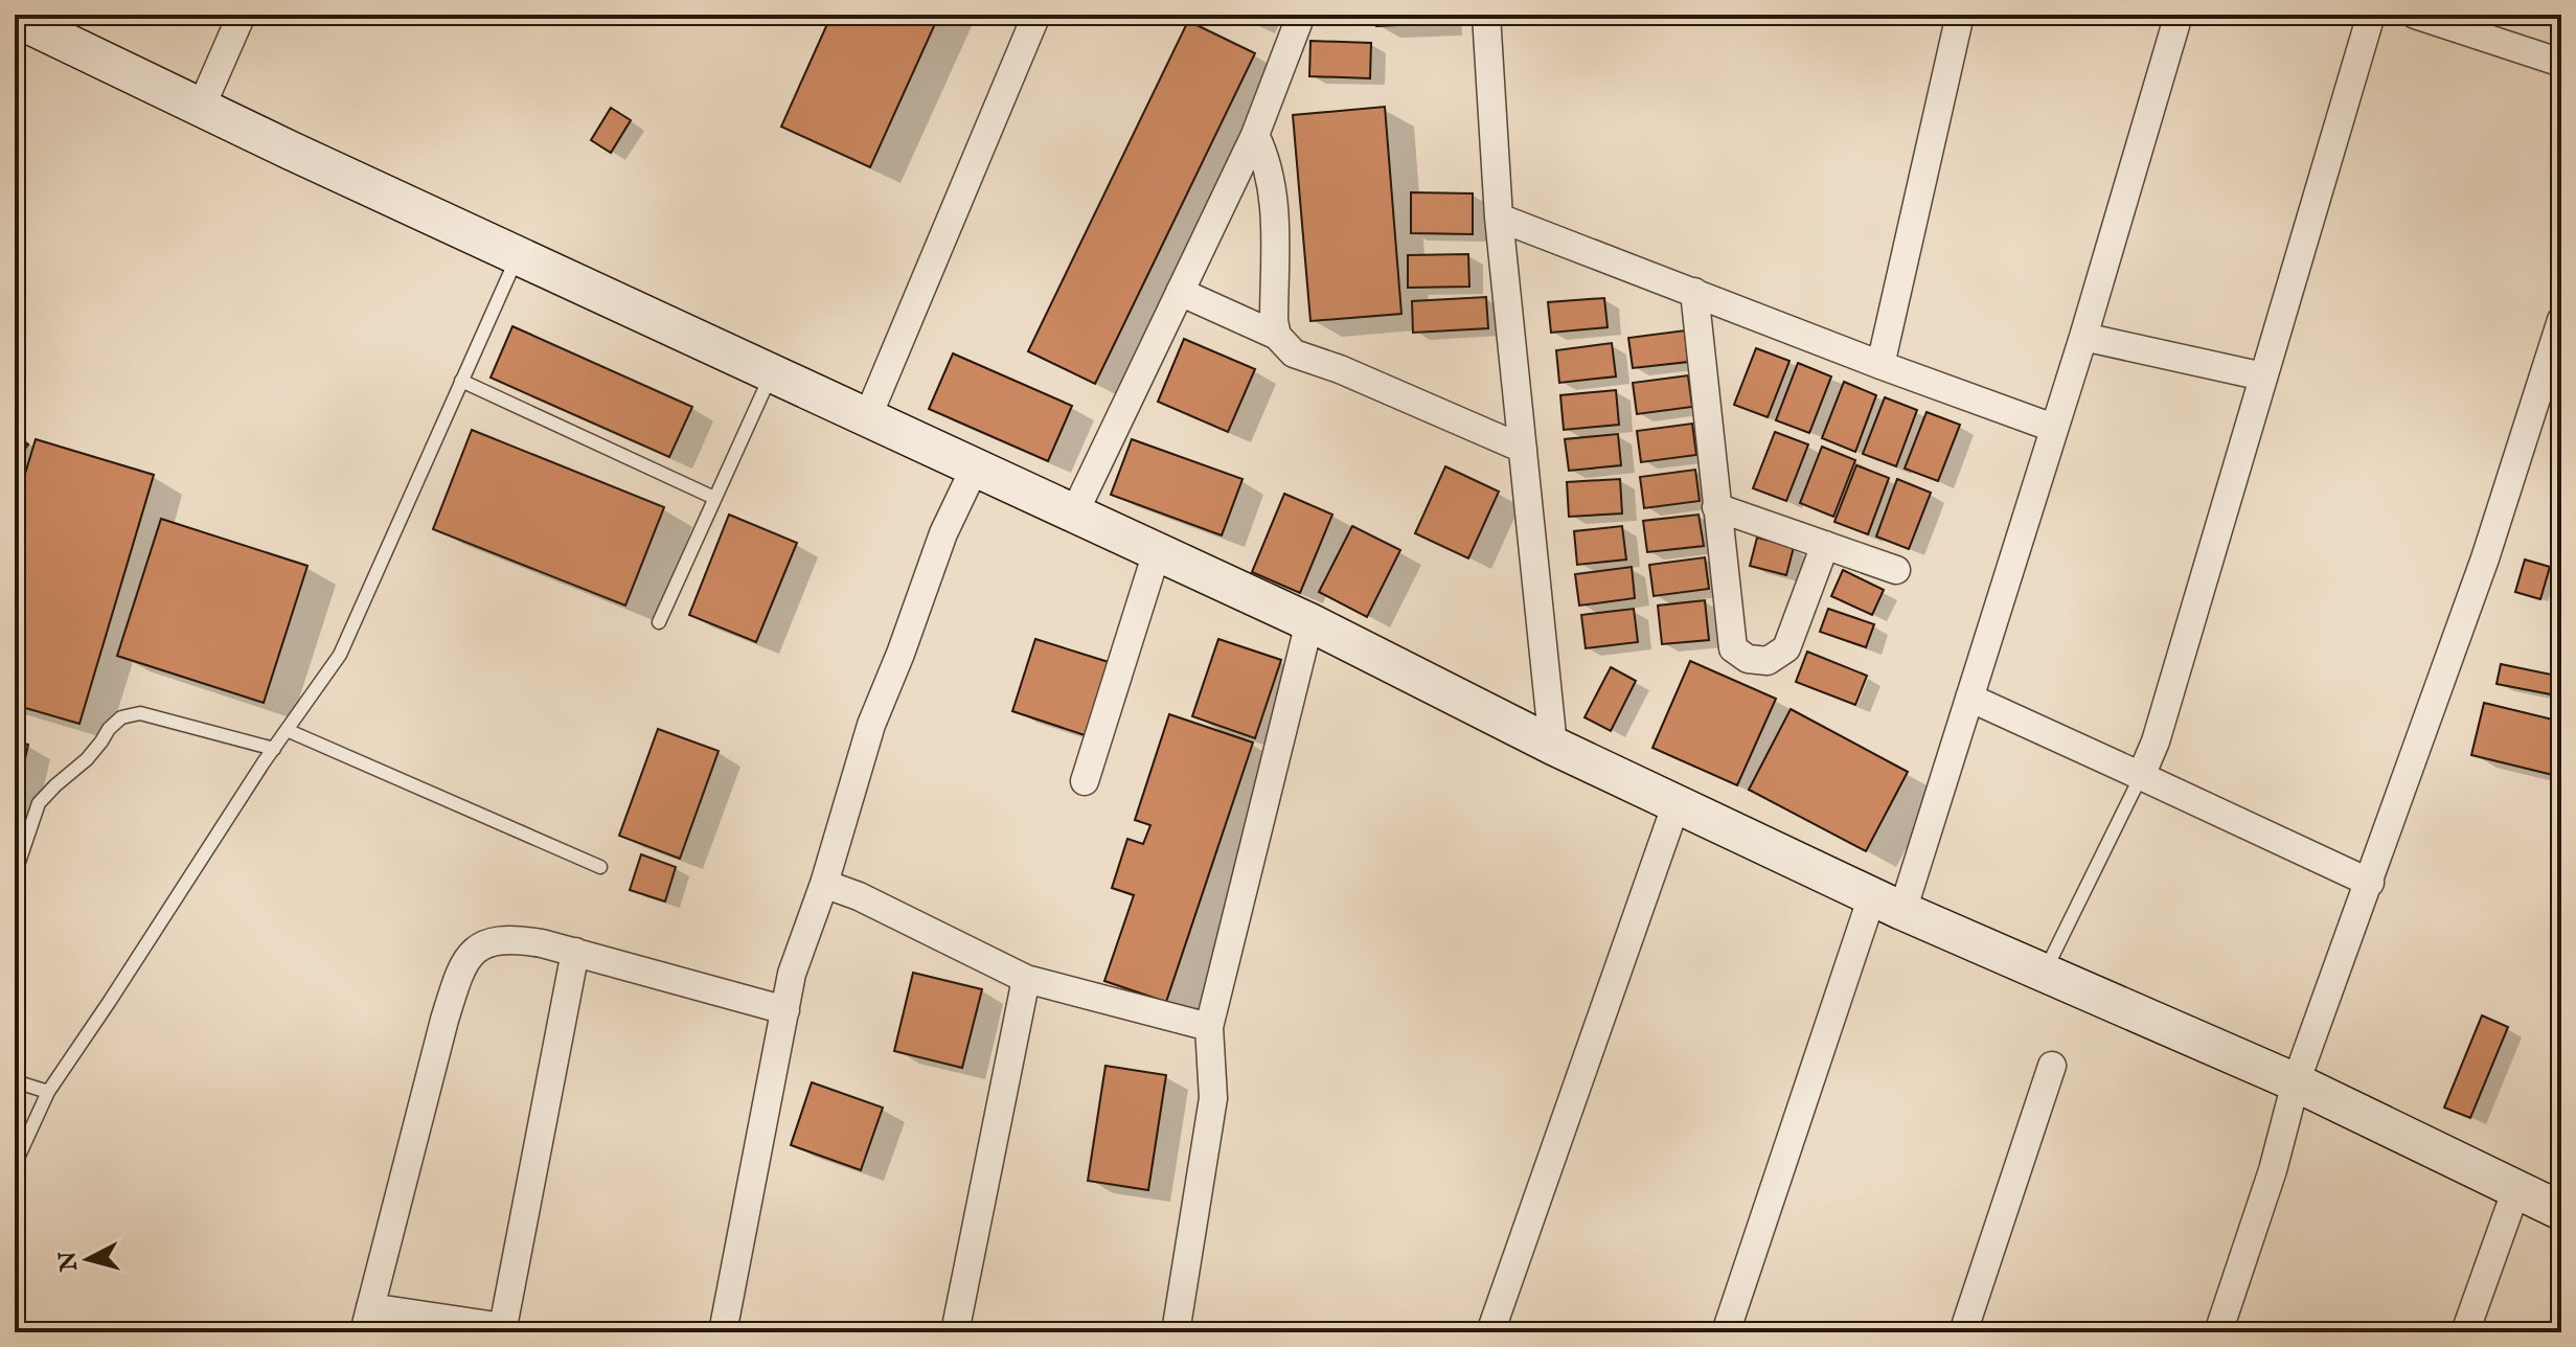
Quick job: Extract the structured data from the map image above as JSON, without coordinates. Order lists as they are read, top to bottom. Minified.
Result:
{"north":"left"}
